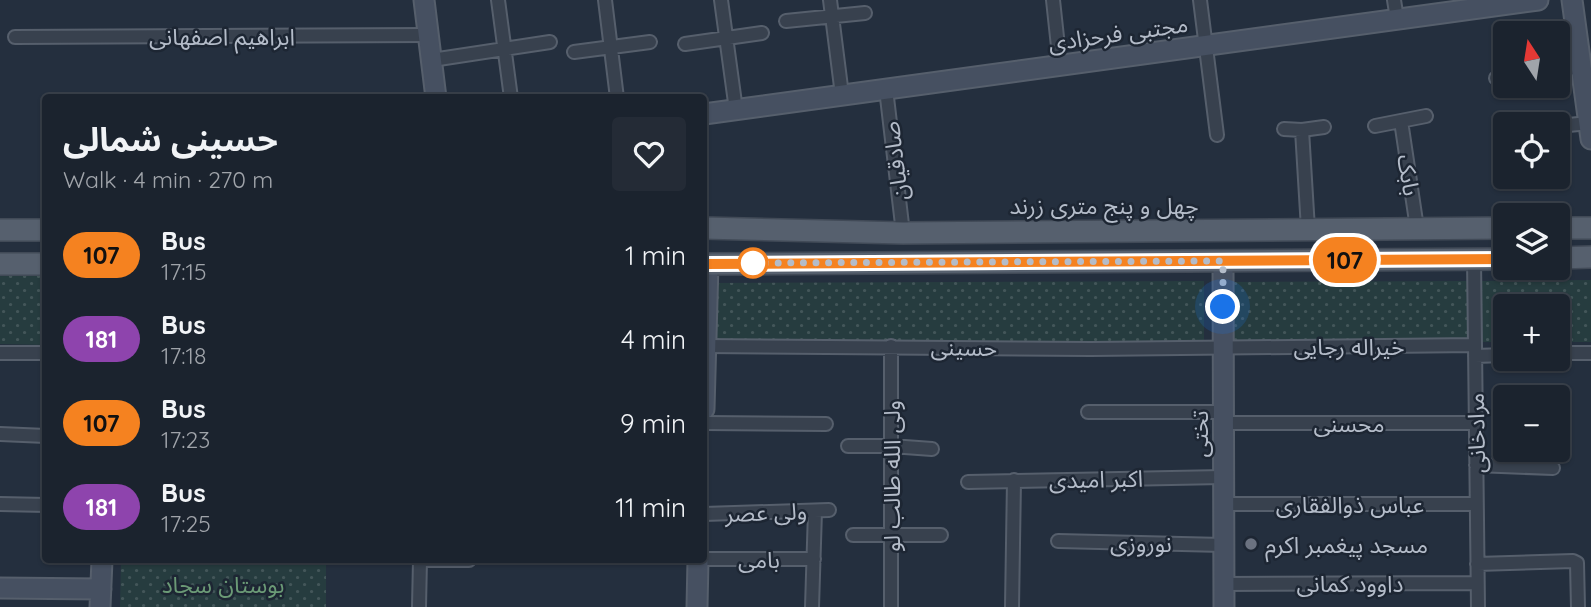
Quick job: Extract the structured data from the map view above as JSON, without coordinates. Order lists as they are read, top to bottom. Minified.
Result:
{"streets":{"main road":["چهل و پنج متری زرند"],"street":["مجتبی فرحزادی","ابراهیم اصفهانی","صادقیان","بابک","خیراله رجایی","حسینی","محسنی","مرادخانی","تختی","ولی الله طالب لو","اکبر امیدی","عباس ذوالفقاری","ولی عصر","نوروزی","بامی","داوود کمانی"]},"crossings":[["مجتبی فرحزادی","صادقیان"],["صادقیان","چهل و پنج متری زرند"],["بابک","چهل و پنج متری زرند"],["خیراله رجایی","حسینی"],["خیراله رجایی","مرادخانی"],["خیراله رجایی","تختی"],["حسینی","تختی"],["حسینی","ولی الله طالب لو"],["محسنی","مرادخانی"],["محسنی","تختی"],["مرادخانی","عباس ذوالفقاری"],["مرادخانی","داوود کمانی"],["تختی","اکبر امیدی"],["تختی","عباس ذوالفقاری"],["تختی","نوروزی"],["تختی","داوود کمانی"]],"parks":["بوستان سجاد"],"places":["مسجد پیغمبر اکرم"],"lines":["bus line 107"],"north":"top","page":{"on_map":"107","map_buttons":["+","−"],"heading":["حسینی شمالی","Walk · 4 min · 270 m"],"list":[{"mark":"107","name":"Bus","note":"17:15","value":"1 min"},{"mark":"181","name":"Bus","note":"17:18","value":"4 min"},{"mark":"107","name":"Bus","note":"17:23","value":"9 min"},{"mark":"181","name":"Bus","note":"17:25","value":"11 min"}]}}
